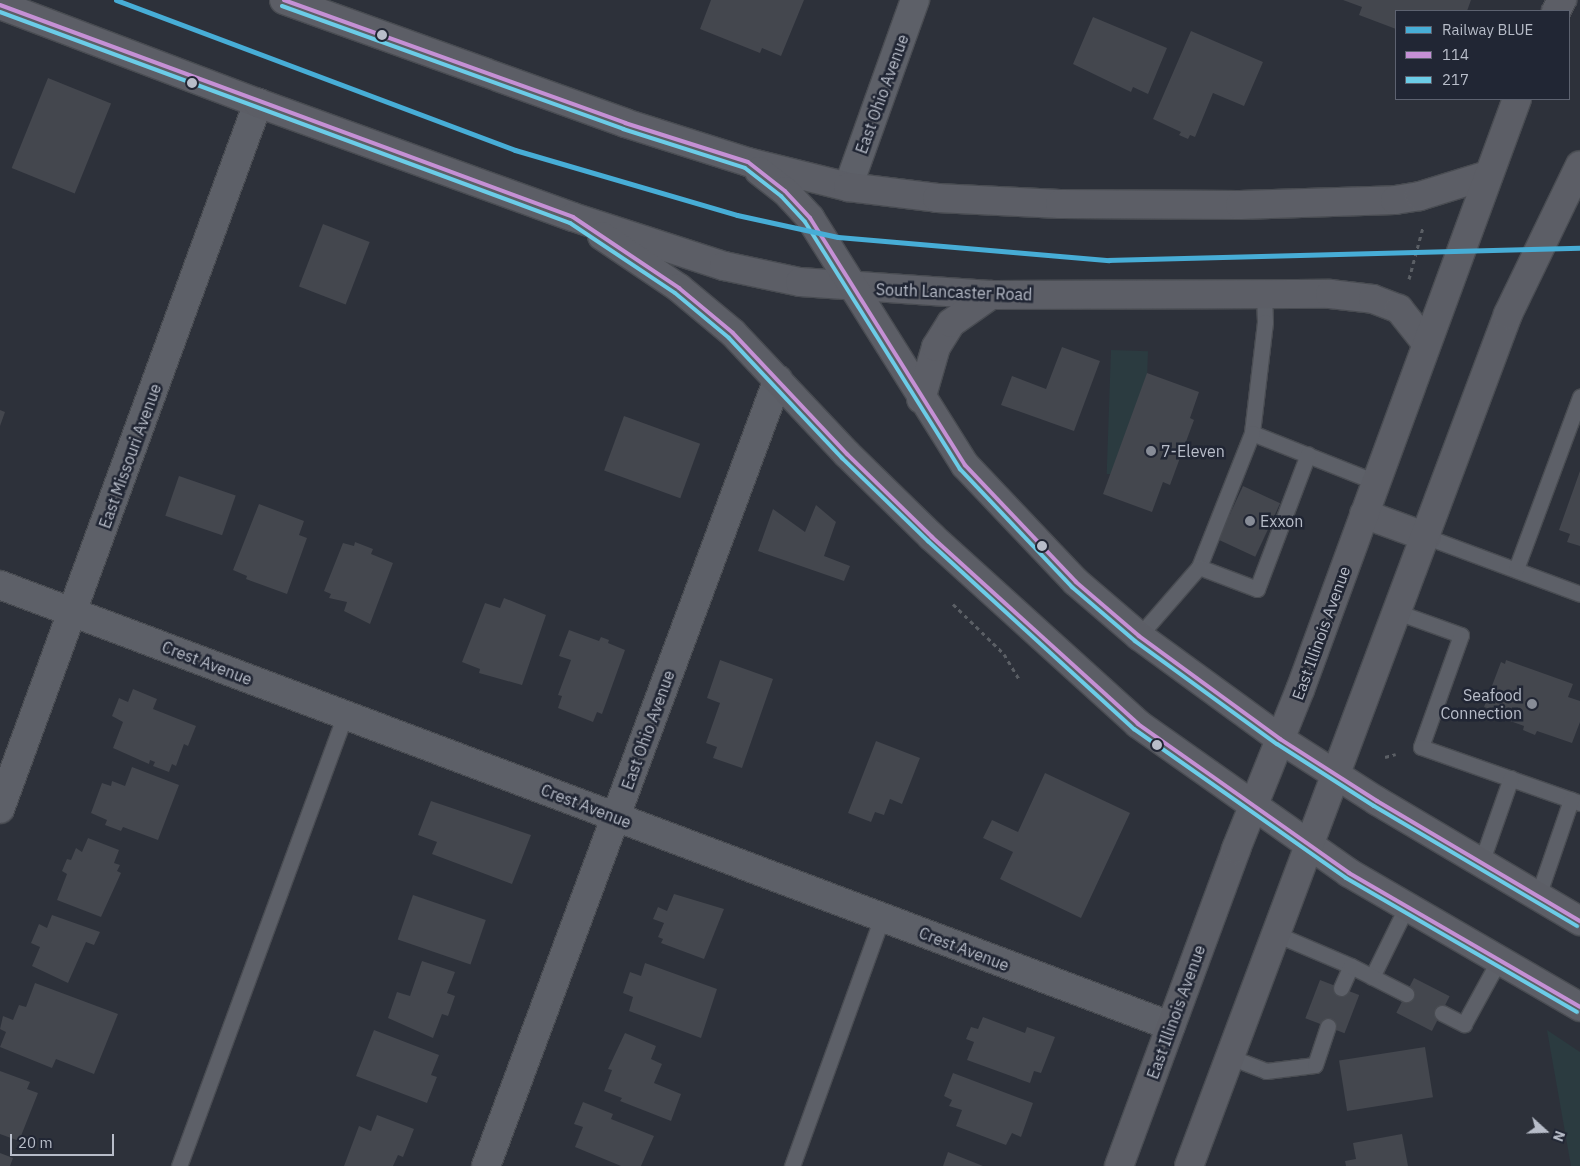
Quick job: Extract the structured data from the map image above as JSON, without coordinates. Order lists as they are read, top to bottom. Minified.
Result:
{"streets":{"main road":["South Lancaster Road","East Illinois Avenue"],"street":["East Ohio Avenue","East Missouri Avenue","Crest Avenue"]},"crossings":[["East Ohio Avenue","Crest Avenue"],["South Lancaster Road","East Missouri Avenue"],["South Lancaster Road","East Illinois Avenue"],["East Missouri Avenue","Crest Avenue"],["East Illinois Avenue","Crest Avenue"]],"places":["7-Eleven","Exxon","Seafood Connection"],"lines":["rail line BLUE","transit line 114","transit line 217"],"legend":["Railway BLUE","114","217"],"scale_bar":"20 m","north":"right"}
